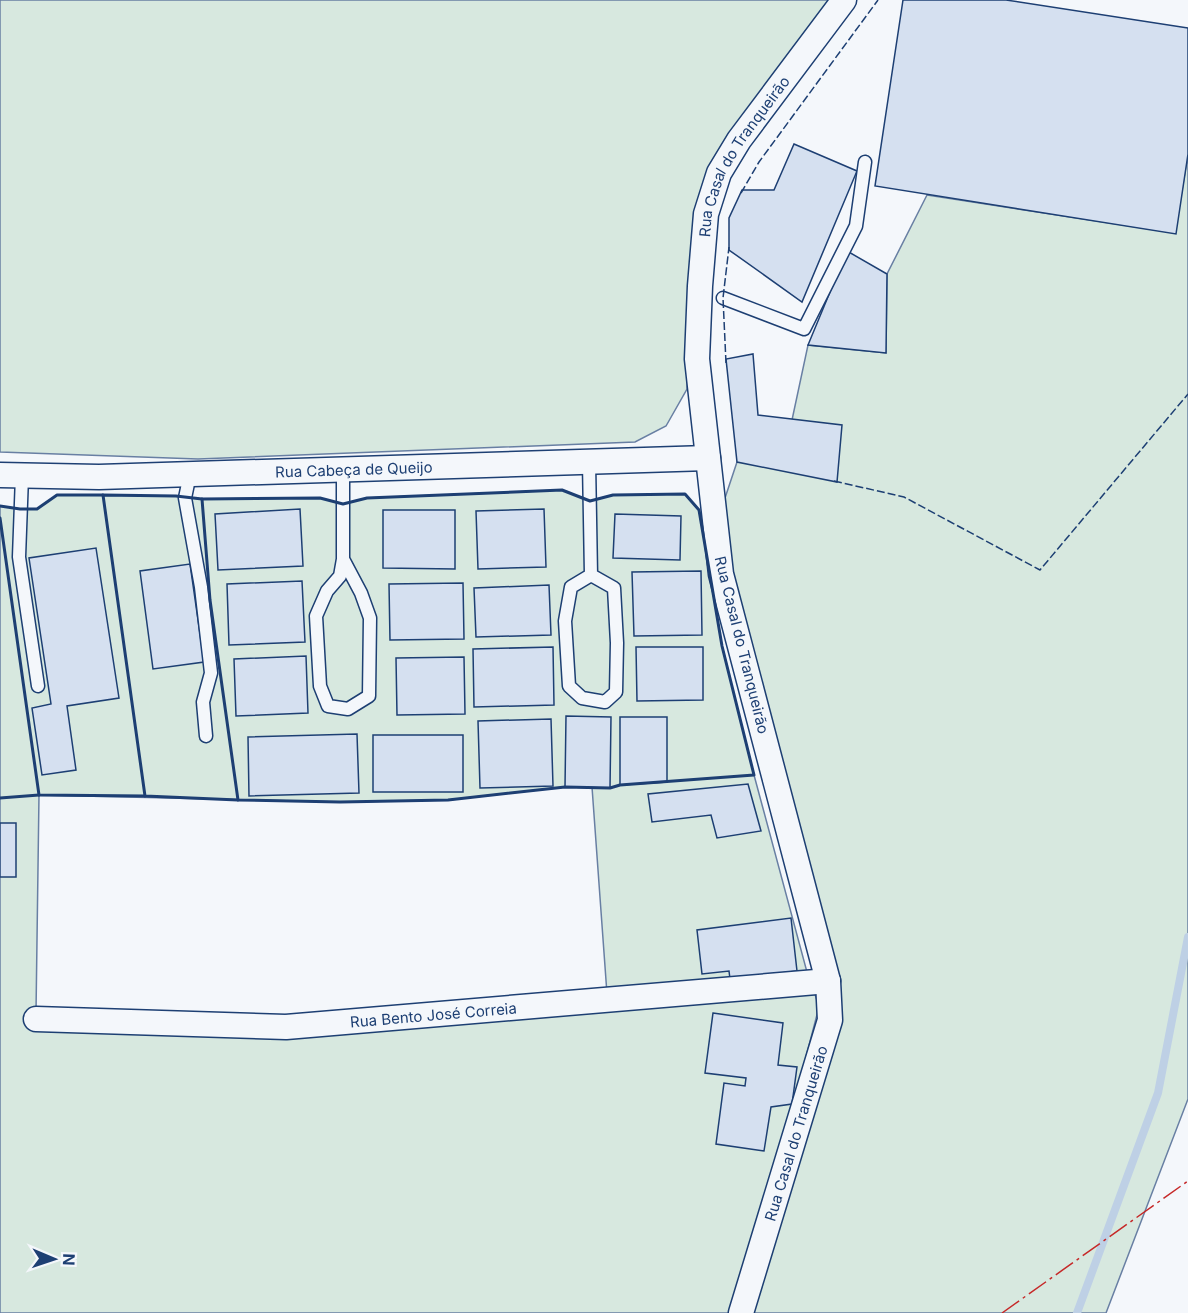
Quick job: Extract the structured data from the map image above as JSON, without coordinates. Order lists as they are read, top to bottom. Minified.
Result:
{"streets":{"street":["Rua Casal do Tranqueirão","Rua Cabeça de Queijo","Rua Bento José Correia"]},"crossings":[["Rua Casal do Tranqueirão","Rua Cabeça de Queijo"],["Rua Casal do Tranqueirão","Rua Bento José Correia"]],"north":"right"}
